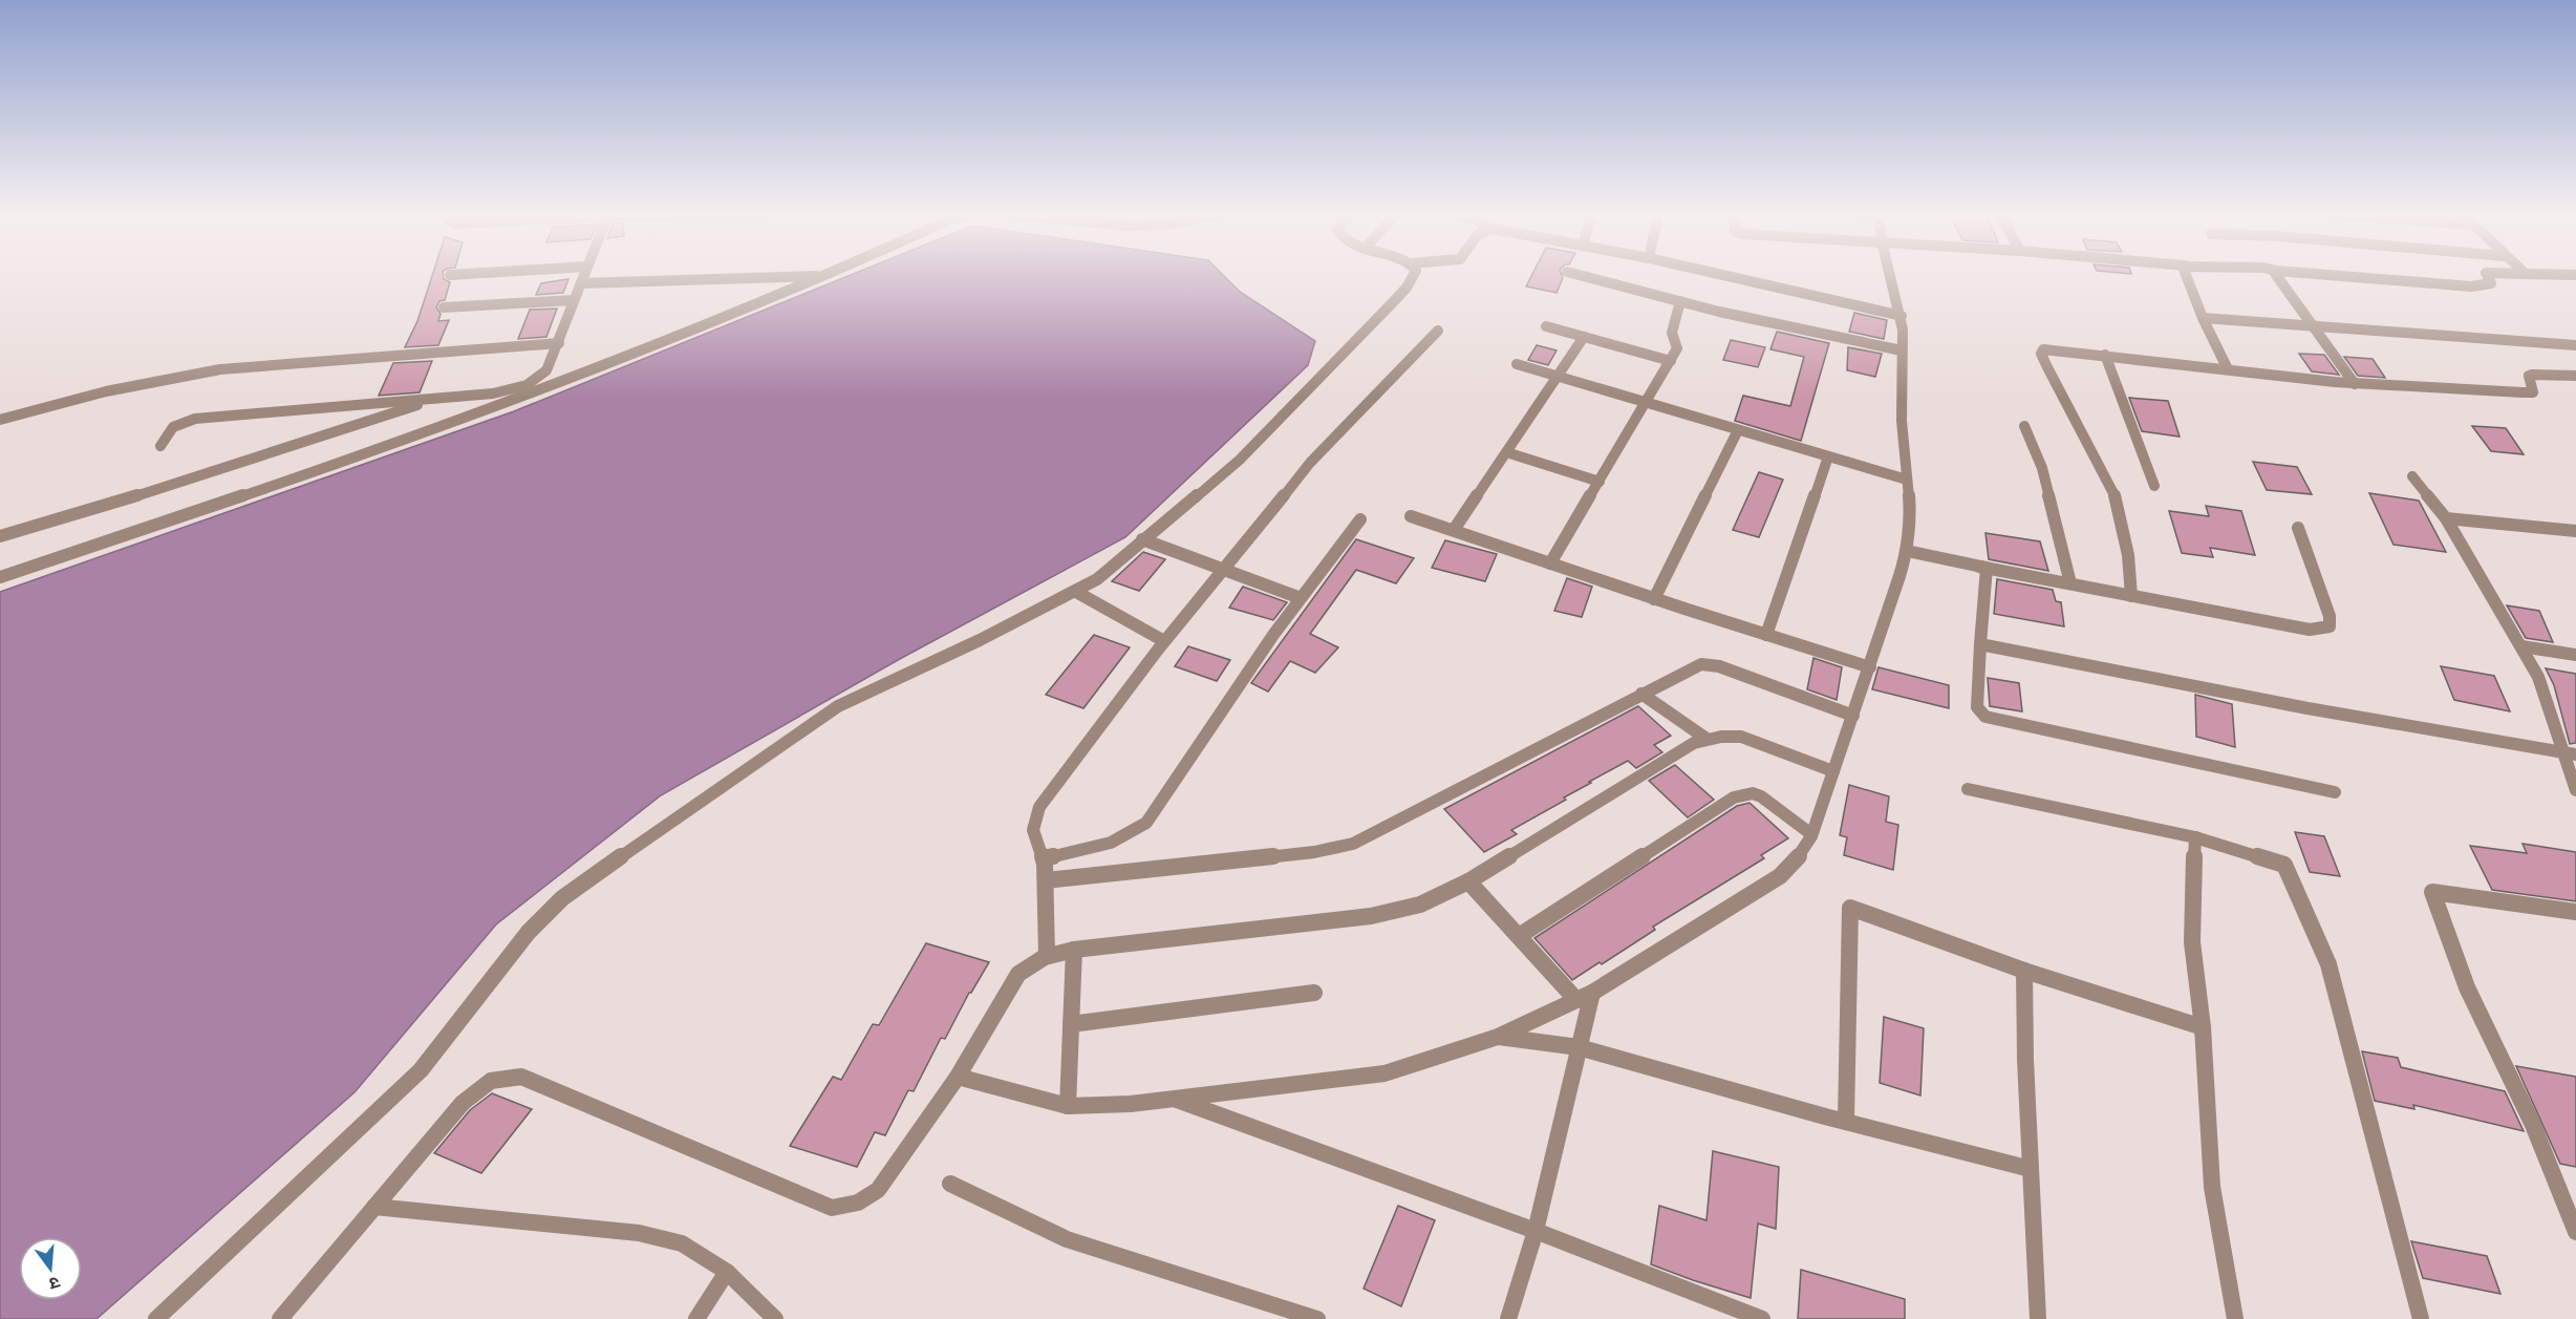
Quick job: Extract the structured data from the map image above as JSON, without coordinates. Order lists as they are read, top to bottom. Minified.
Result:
{"north":"bottom"}
